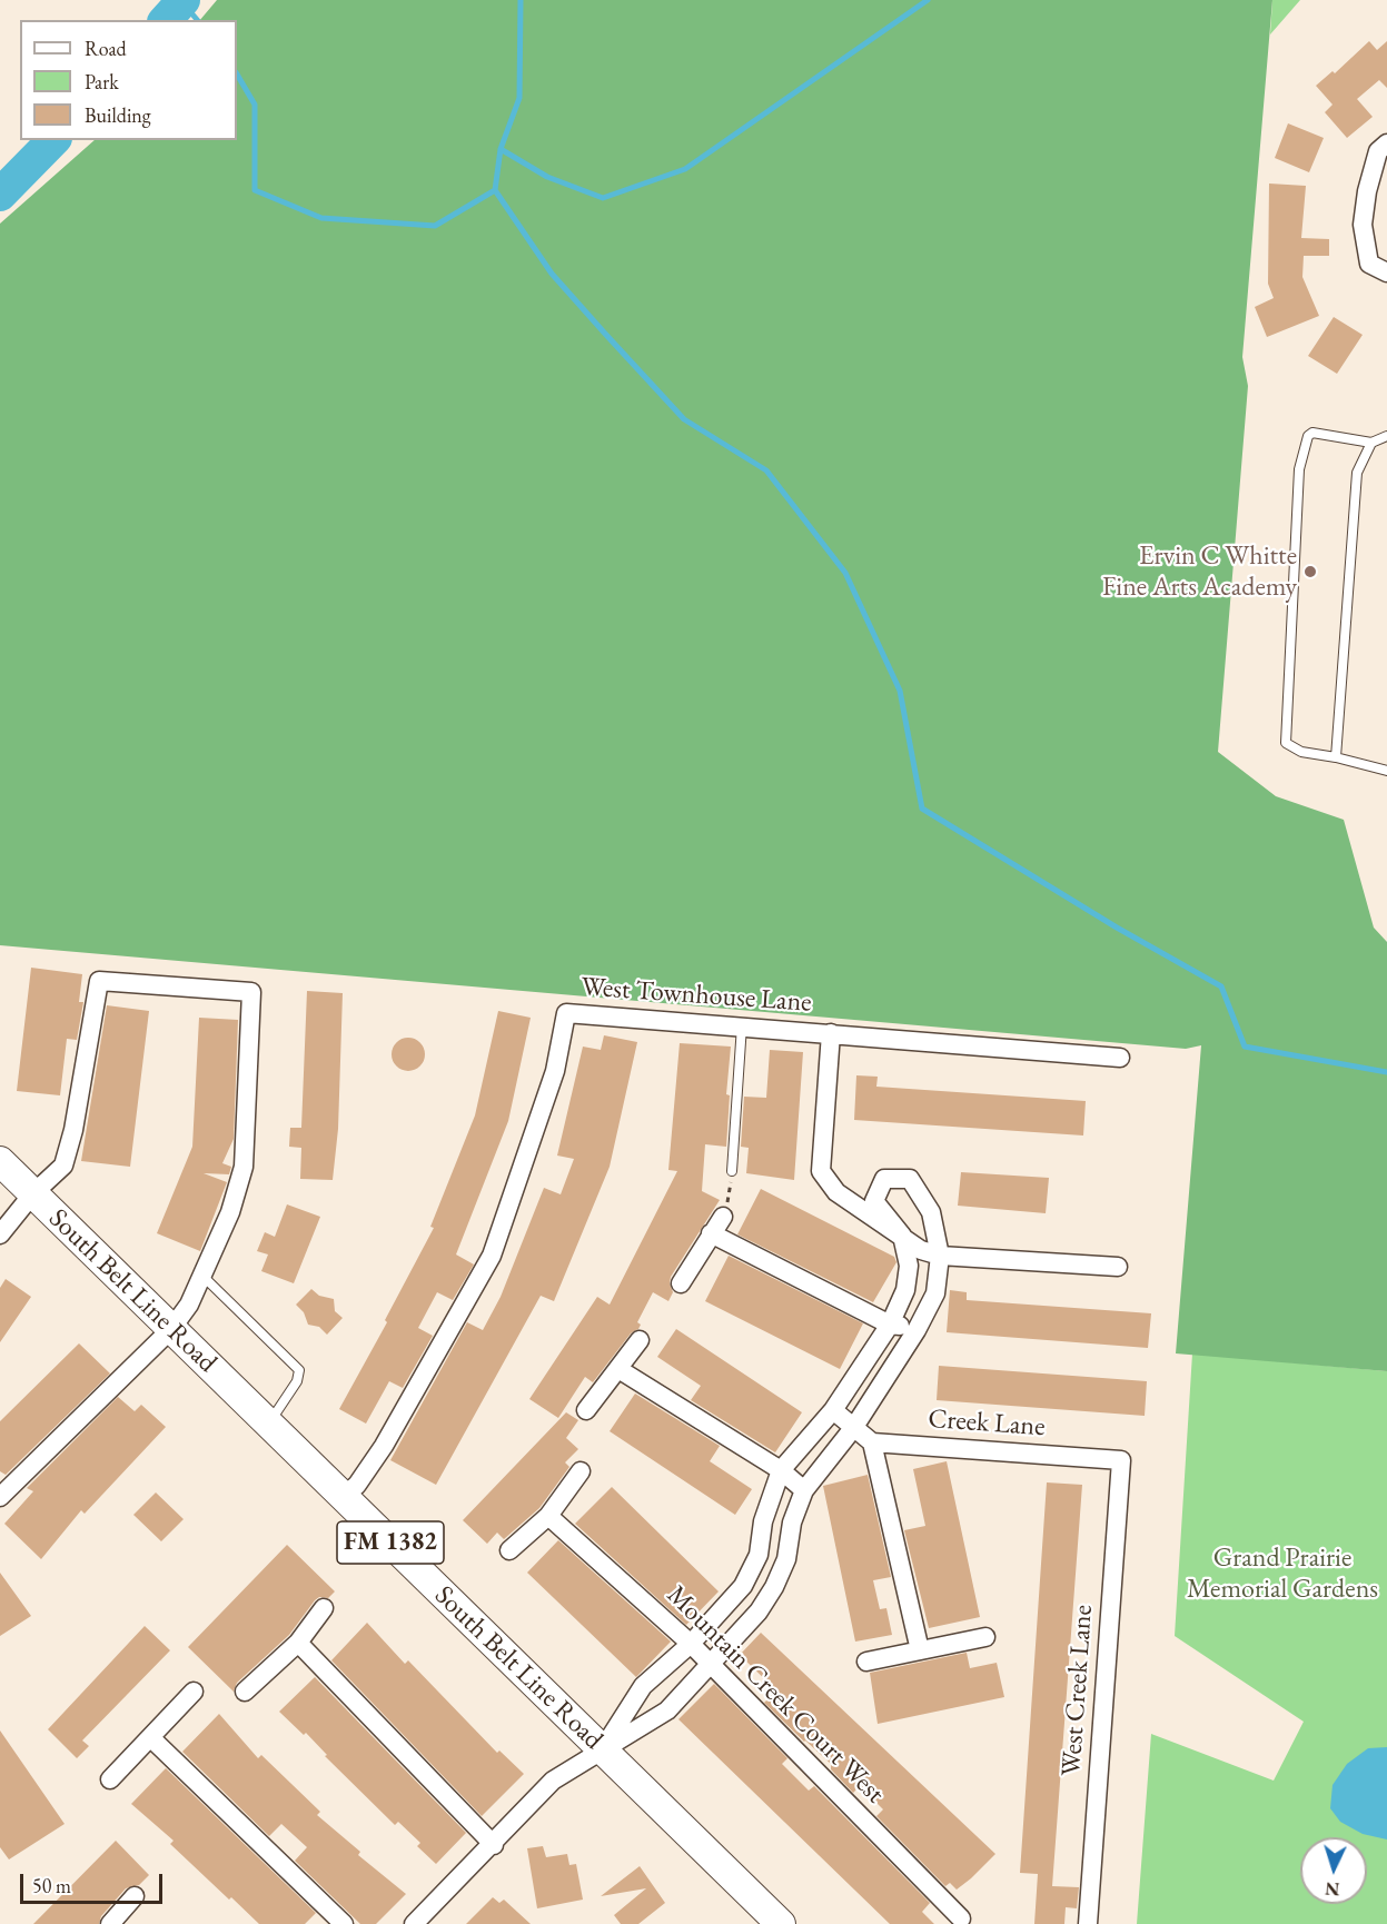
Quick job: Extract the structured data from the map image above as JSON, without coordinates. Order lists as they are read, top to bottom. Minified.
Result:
{"streets":{"main road":["South Belt Line Road","FM 1382"],"street":["West Townhouse Lane","Creek Lane","West Creek Lane","Mountain Creek Court West"]},"crossings":[["West Townhouse Lane","South Belt Line Road"],["Creek Lane","West Creek Lane"]],"parks":["Grand Prairie Memorial Gardens"],"places":["Ervin C Whitte Fine Arts Academy"],"legend":["Road","Park","Building"],"scale_bar":"50 m","north":"bottom"}
